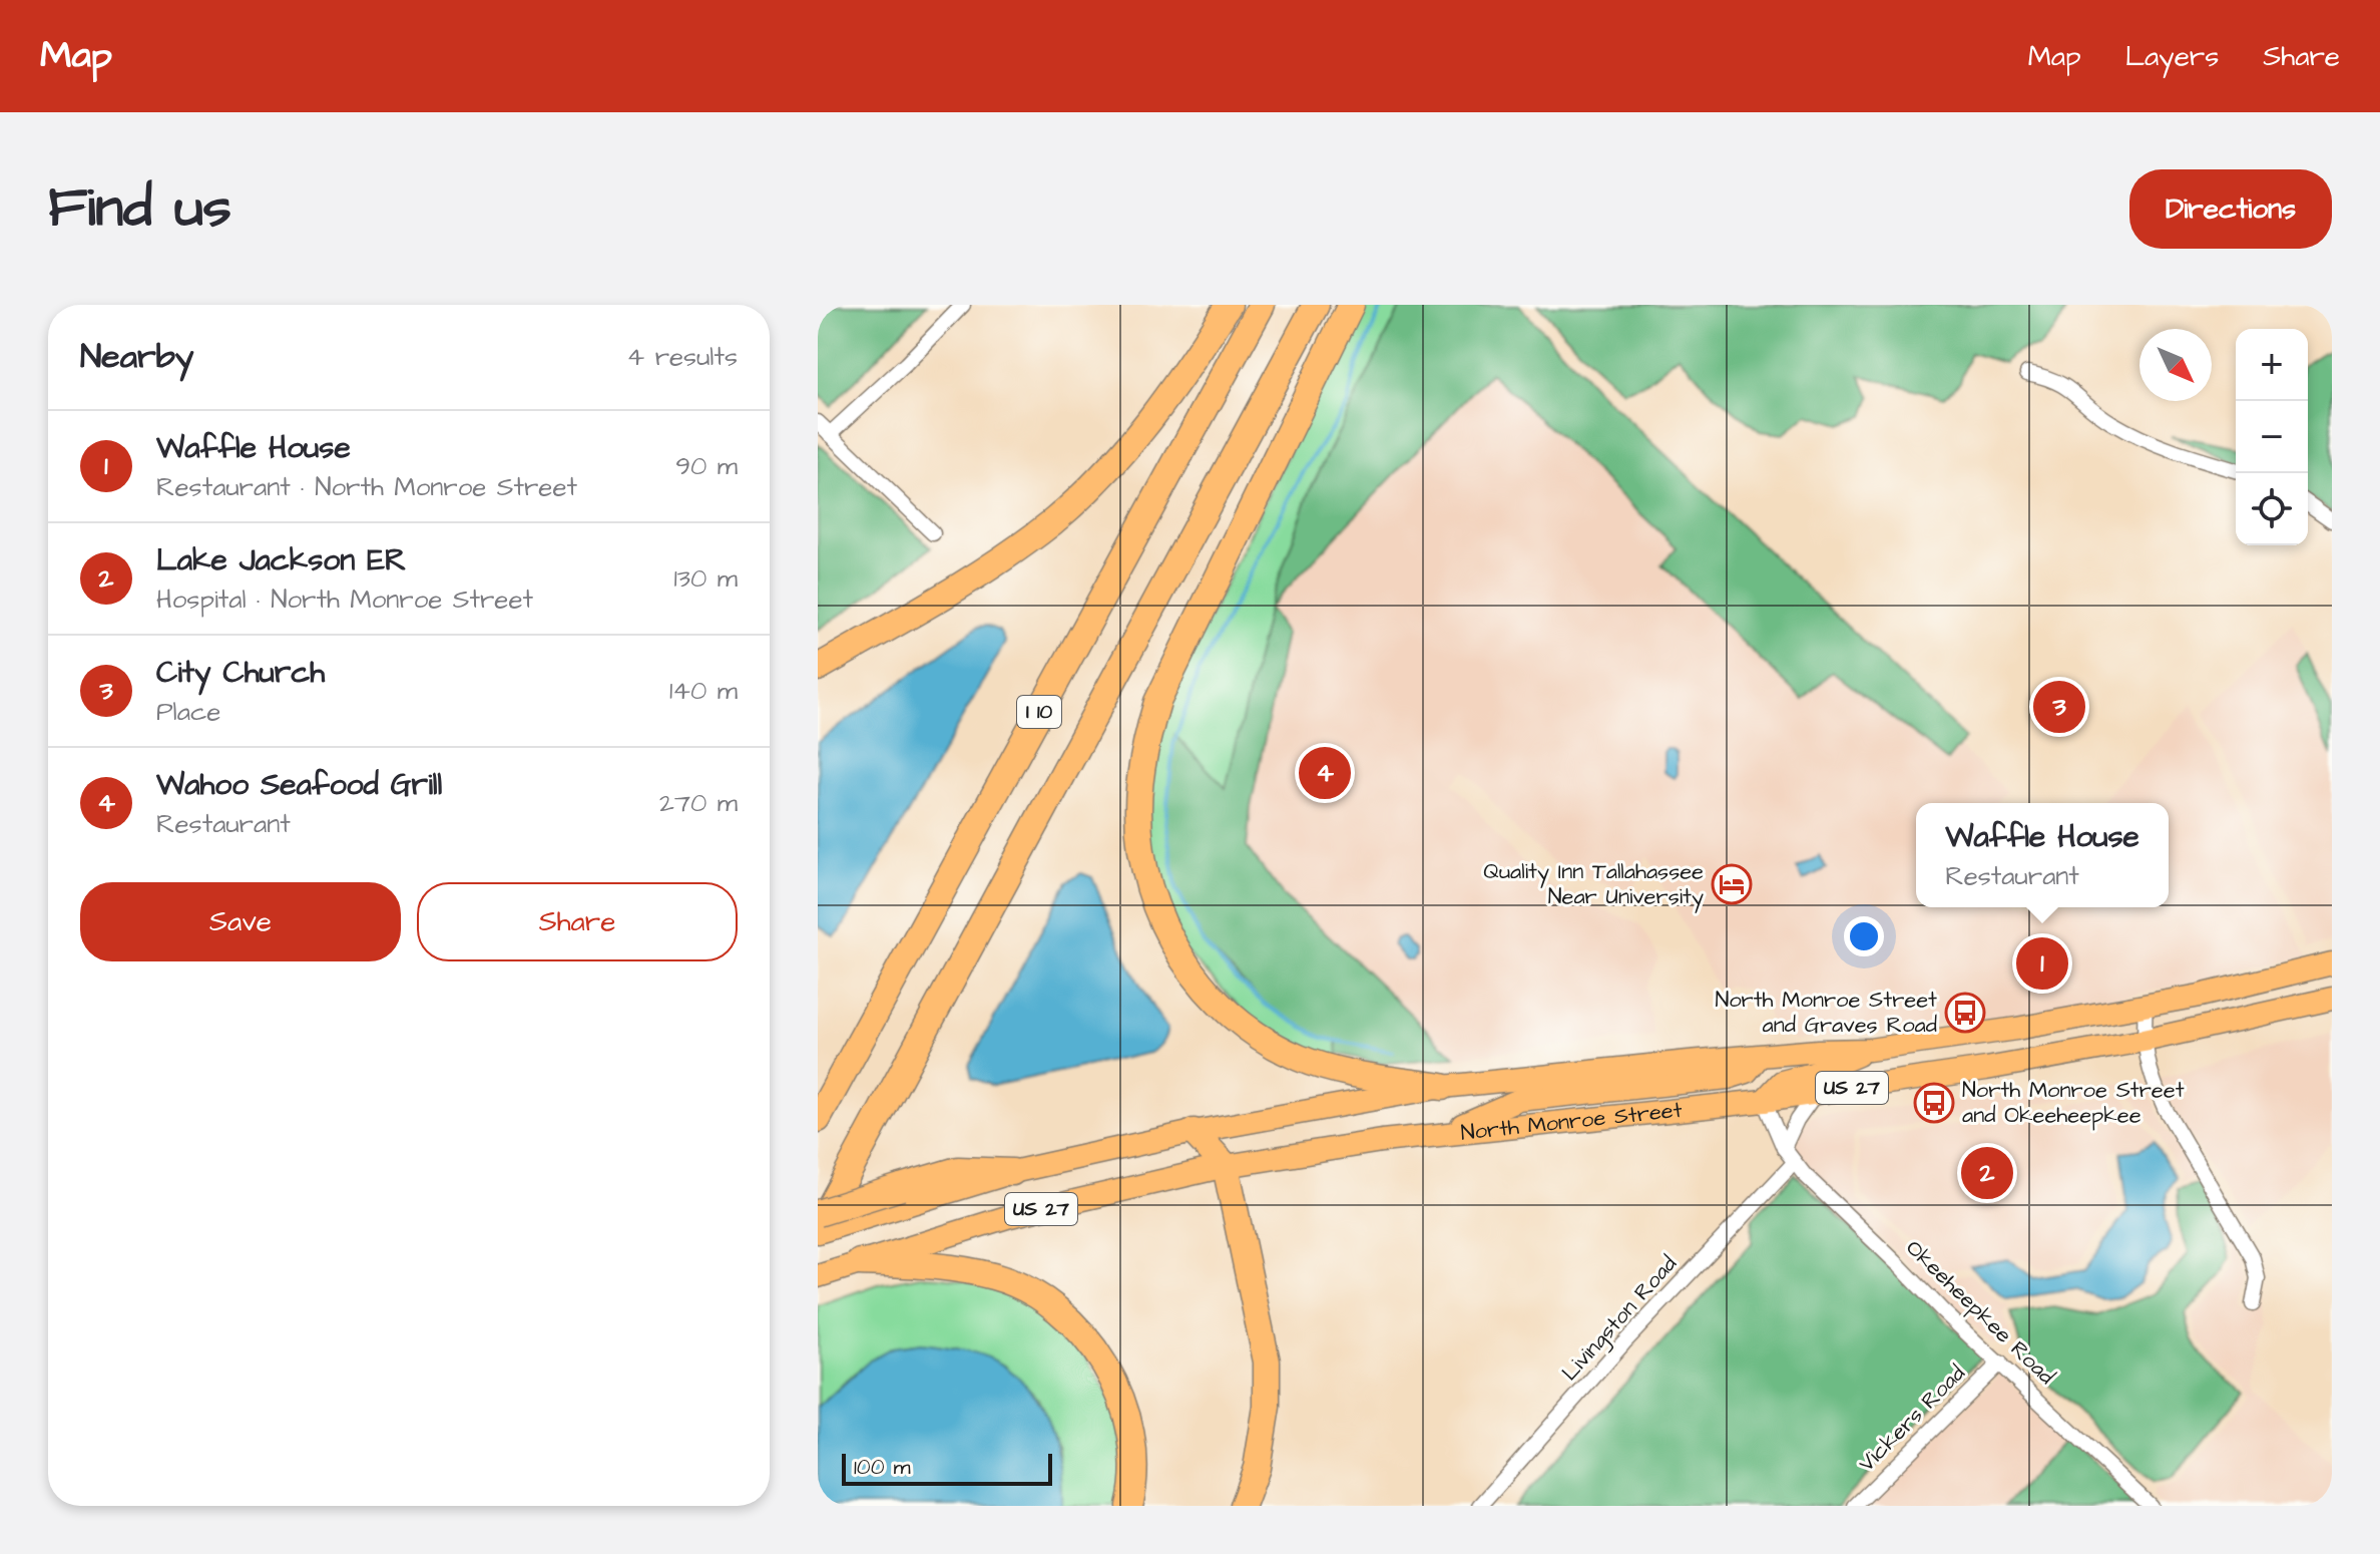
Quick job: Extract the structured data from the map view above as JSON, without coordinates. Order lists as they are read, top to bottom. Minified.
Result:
{"streets":{"highway":["I 10"],"main road":["US 27","North Monroe Street"],"street":["Okeeheepkee Road","Livingston Road","Vickers Road"]},"crossings":[["North Monroe Street","Okeeheepkee Road"],["Okeeheepkee Road","Livingston Road"],["Okeeheepkee Road","Vickers Road"]],"places":{"hotel":["Quality Inn Tallahassee Near University"],"bus stop":["North Monroe Street and Graves Road","North Monroe Street and Okeeheepkee"]},"scale_bar":"100 m","north":"bottom right","page":{"header":"Map","nav":["Map","Layers","Share"],"title":"Find us","buttons":["Directions",["Save","Share"]],"heading":["Nearby","4 results"],"map_buttons":["+","−"],"list":[{"mark":"1","name":"Waffle House","note":"Restaurant · North Monroe Street","value":"90 m"},{"mark":"2","name":"Lake Jackson ER","note":"Hospital · North Monroe Street","value":"130 m"},{"mark":"3","name":"City Church","note":"Place","value":"140 m"},{"mark":"4","name":"Wahoo Seafood Grill","note":"Restaurant","value":"270 m"}],"pins":["3","4","1","2"],"popup":["Waffle House","Restaurant"],"scale":"100 m"}}
